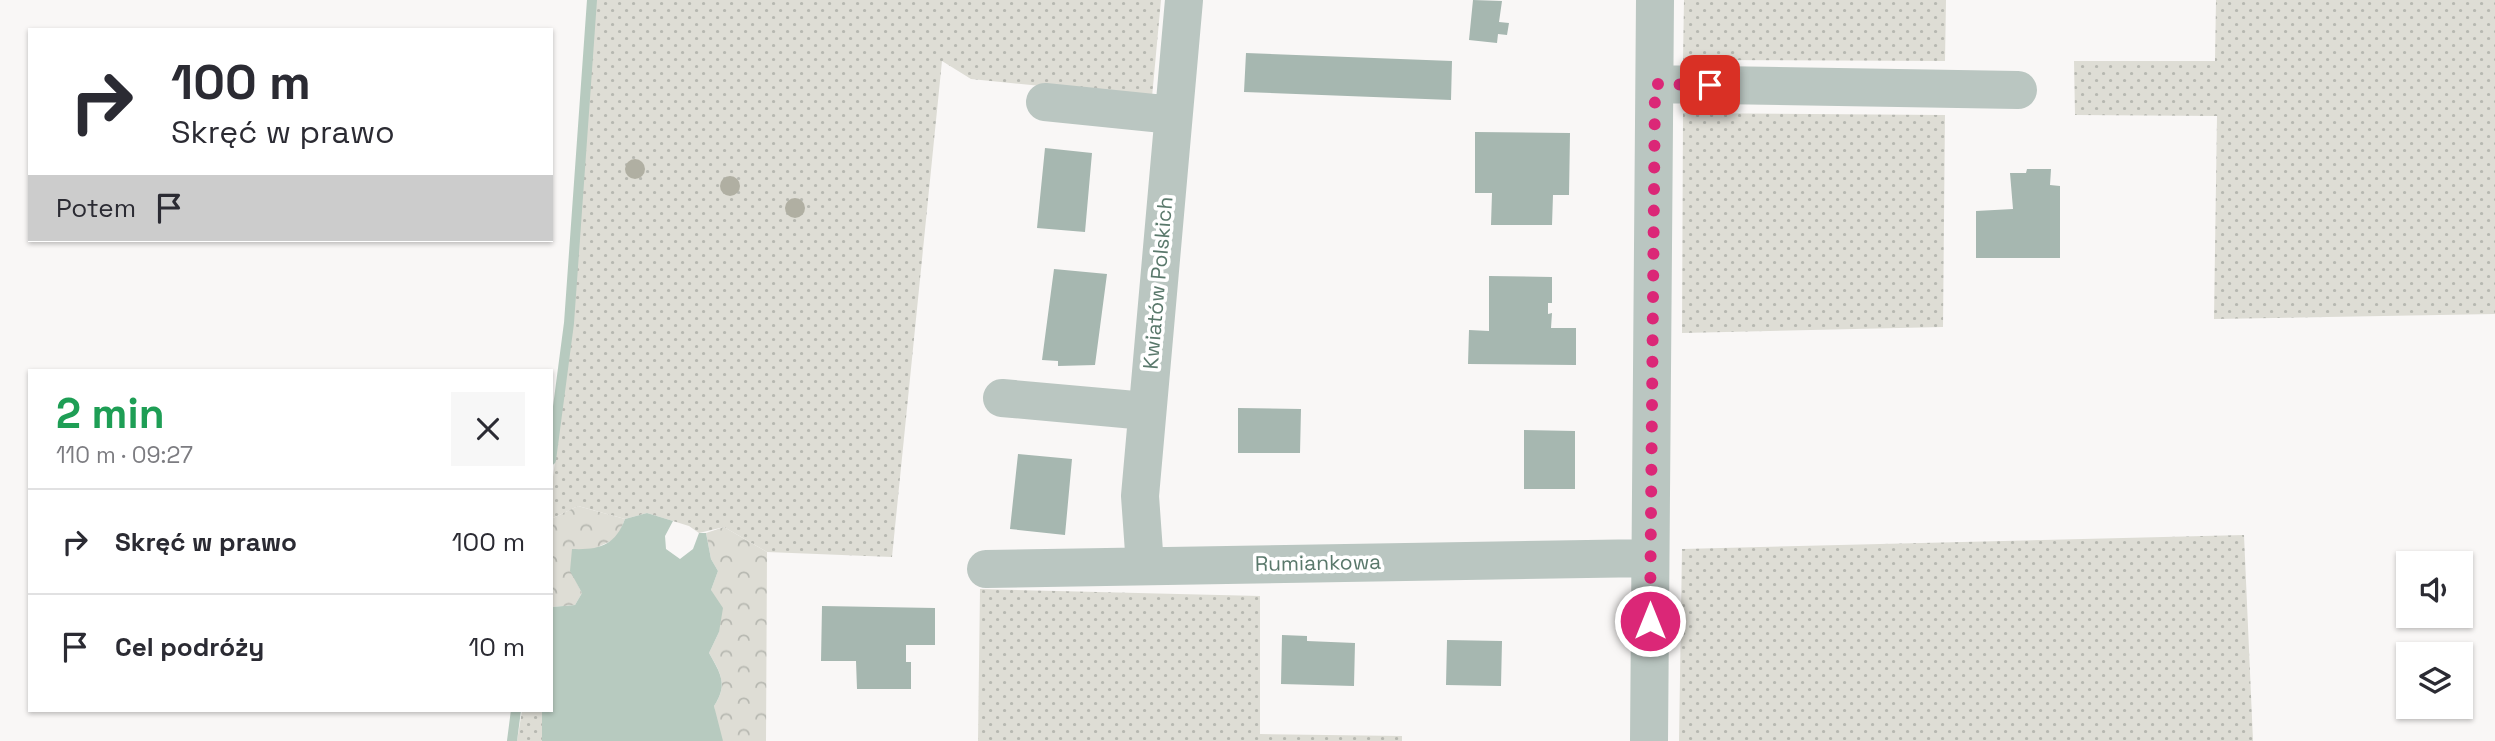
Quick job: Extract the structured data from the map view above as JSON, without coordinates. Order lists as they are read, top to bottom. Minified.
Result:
{"streets":{"street":["Kwiatów Polskich","Rumiankowa"]},"crossings":[["Kwiatów Polskich","Rumiankowa"]],"page":{"turn":["100 m","Skręć w prawo"],"then":"Potem","heading":["2 min","110 m · 09:27"],"list":[{"name":"Skręć w prawo","value":"100 m"},{"name":"Cel podróży","value":"10 m"}]}}
